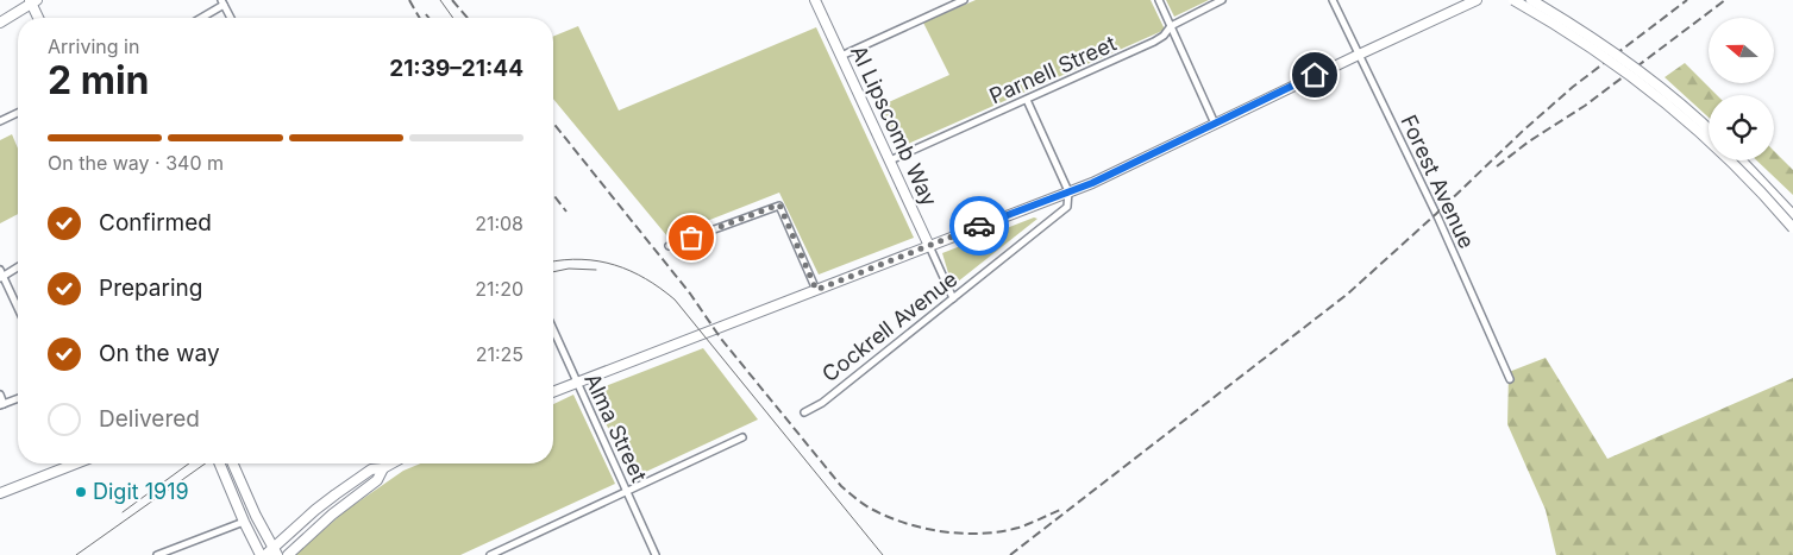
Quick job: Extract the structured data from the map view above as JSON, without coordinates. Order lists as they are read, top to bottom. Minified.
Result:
{"streets":{"main road":["Al Lipscomb Way"],"street":["Parnell Street","Forest Avenue","Cockrell Avenue","Alma Street"]},"crossings":[["Parnell Street","Al Lipscomb Way"],["Al Lipscomb Way","Cockrell Avenue"]],"places":["Digit 1919"],"north":"left","page":{"heading":["2 min","Arriving in","21:39–21:44"],"bar":"On the way · 340 m","list":[["Confirmed","21:08"],["Preparing","21:20"],["On the way","21:25"],"Delivered"]}}
